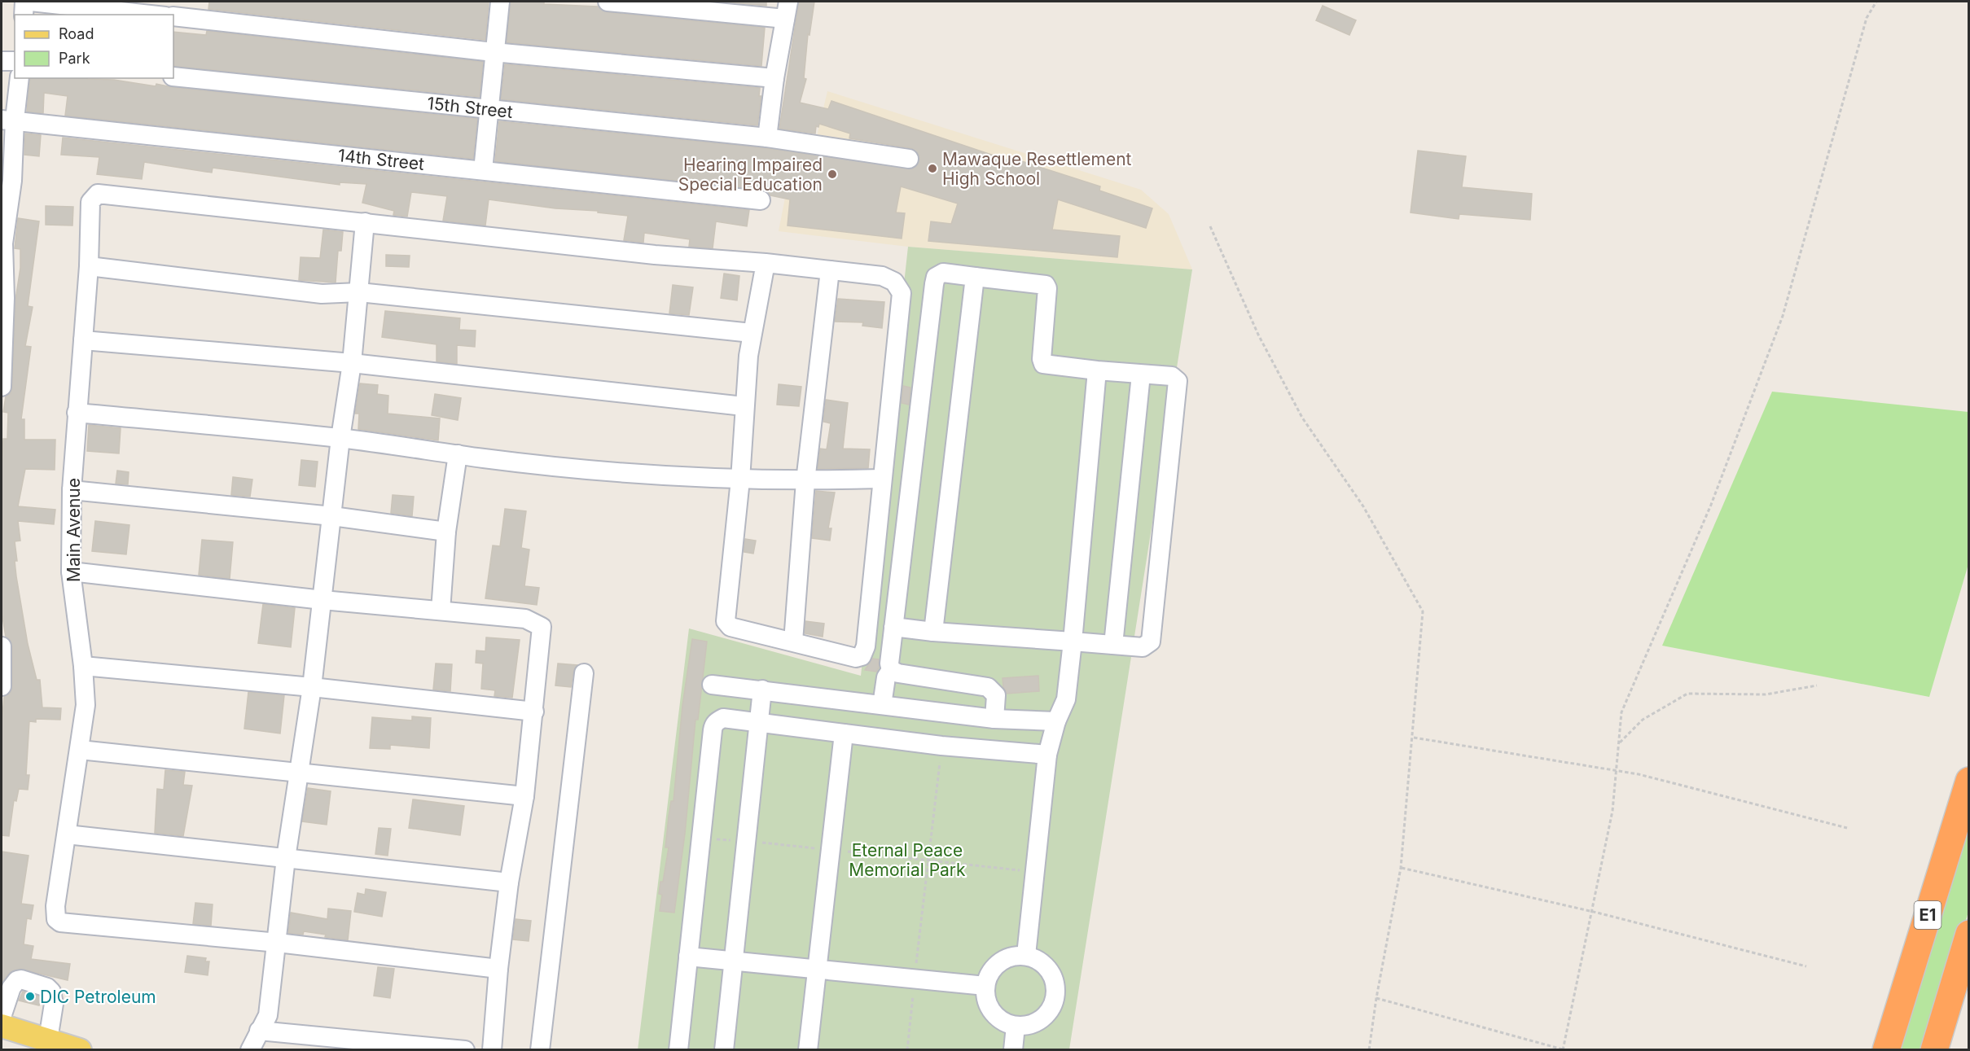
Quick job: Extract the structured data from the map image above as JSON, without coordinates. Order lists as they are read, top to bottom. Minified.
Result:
{"streets":{"highway":["E1"],"street":["15th Street","14th Street","Main Avenue"]},"parks":["Eternal Peace Memorial Park"],"places":["Mawaque Resettlement High School","Hearing Impaired Special Education","DIC Petroleum"],"legend":["Road","Park"]}
